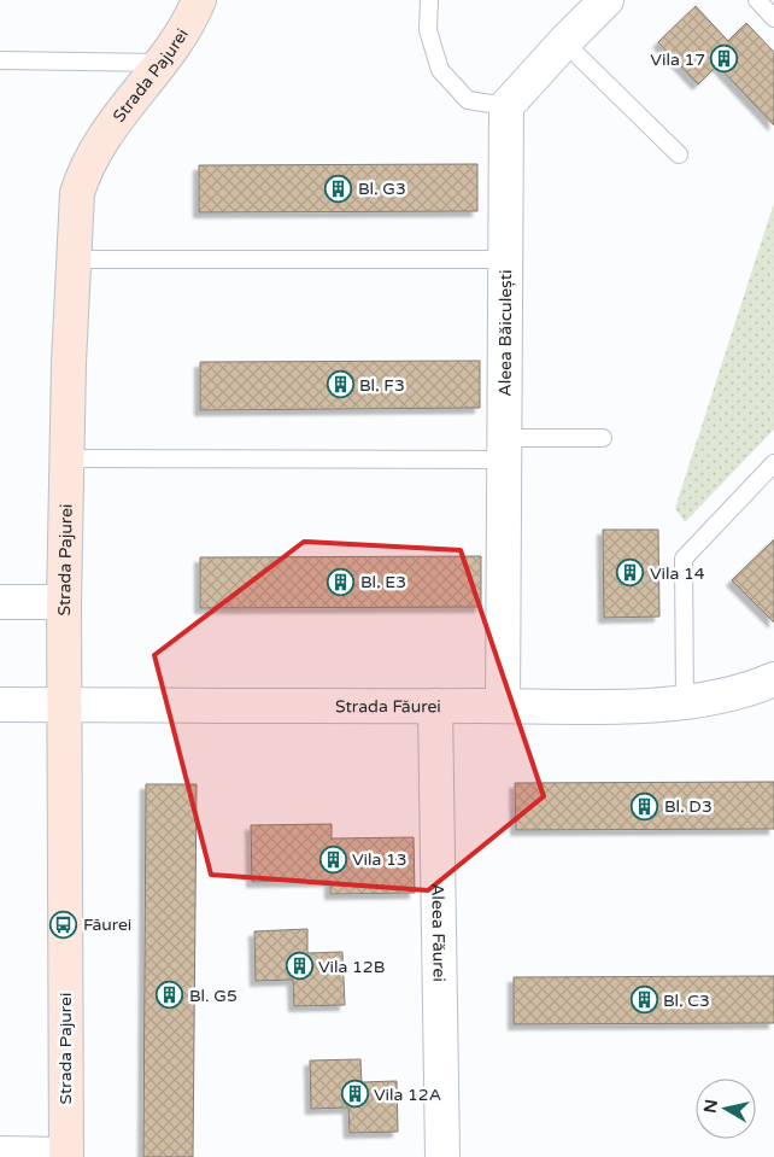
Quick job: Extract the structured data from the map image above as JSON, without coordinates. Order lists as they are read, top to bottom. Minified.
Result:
{"streets":{"street":["Strada Pajurei","Aleea Băiculești","Strada Făurei","Aleea Făurei"]},"crossings":[["Strada Pajurei","Strada Făurei"],["Aleea Băiculești","Strada Făurei"],["Strada Făurei","Aleea Făurei"]],"places":{"building":["Vila 17","Bl. G3","Bl. F3","Vila 14","Bl. E3","Bl. D3","Vila 13","Vila 12B","Bl. G5","Bl. C3","Vila 12A"],"bus stop":["Făurei"]},"north":"left"}
